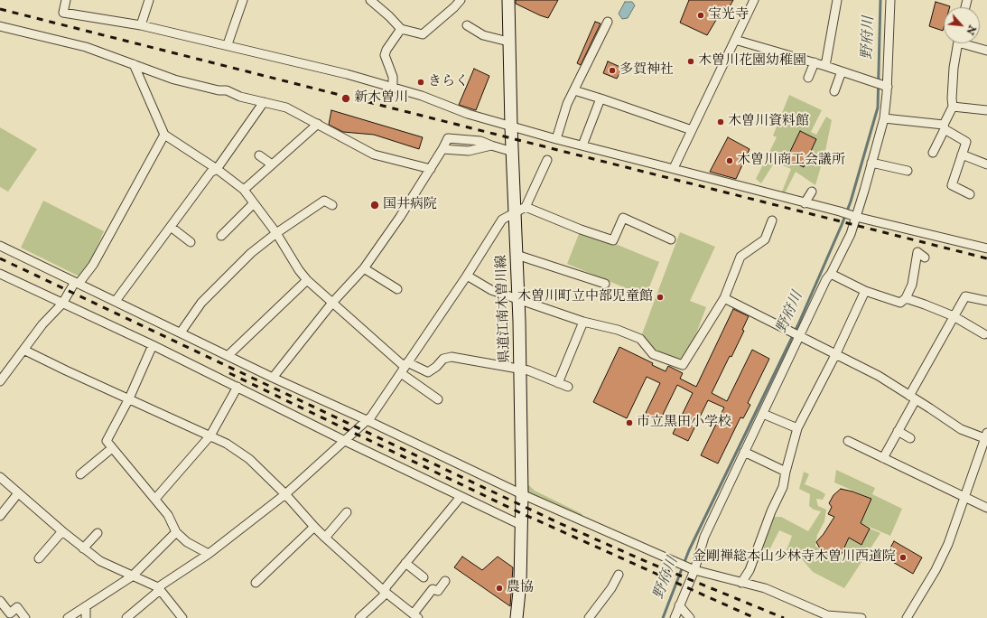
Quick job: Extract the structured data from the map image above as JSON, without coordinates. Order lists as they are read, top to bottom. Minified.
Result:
{"streets":{"main road":["県道江南木曽川線"]},"water":["野府川"],"places":["宝光寺","木曽川花園幼稚園","多賀神社","きらく","新木曽川","木曽川資料館","木曽川商工会議所","国井病院","木曽川町立中部児童館","市立黒田小学校","金剛禅総本山少林寺木曽川西道院","農協"],"north":"bottom right"}
